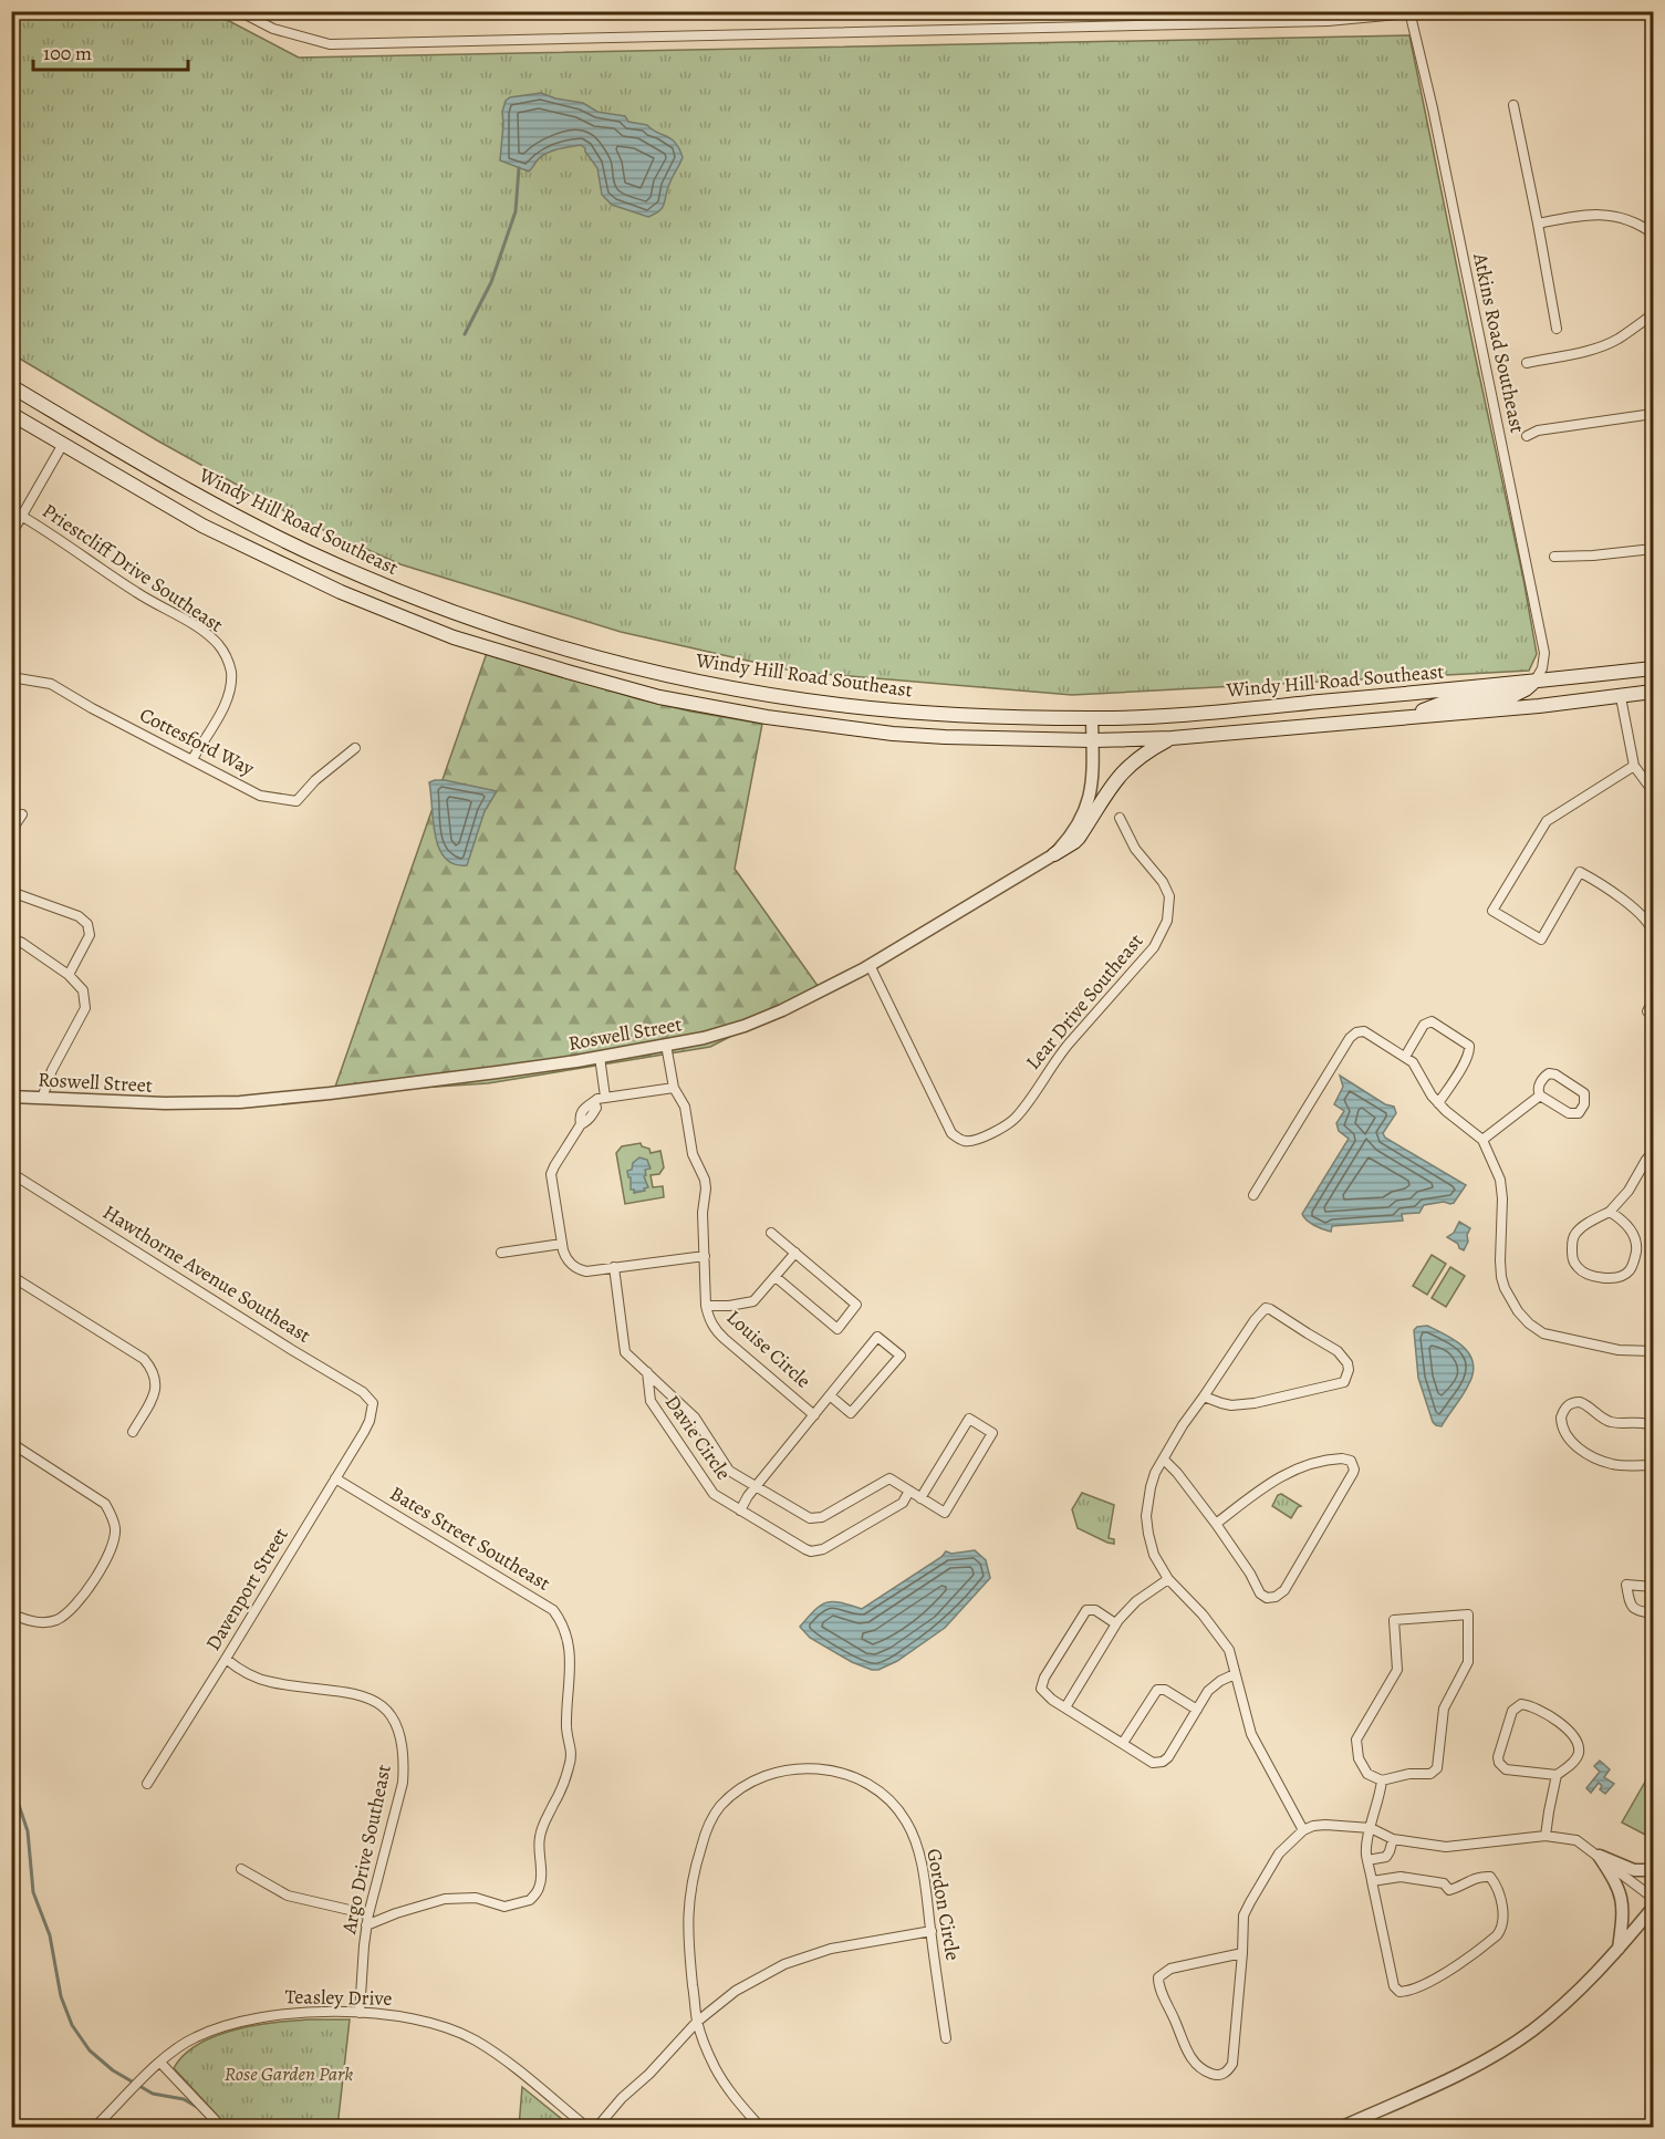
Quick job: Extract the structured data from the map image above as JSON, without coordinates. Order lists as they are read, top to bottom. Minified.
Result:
{"streets":{"main road":["Windy Hill Road Southeast"],"street":["Atkins Road Southeast","Priestcliff Drive Southeast","Cottesford Way","Lear Drive Southeast","Roswell Street","Hawthorne Avenue Southeast","Louise Circle","Davie Circle","Bates Street Southeast","Davenport Street","Argo Drive Southeast","Gordon Circle","Teasley Drive"]},"crossings":[["Atkins Road Southeast","Windy Hill Road Southeast"],["Windy Hill Road Southeast","Roswell Street"],["Priestcliff Drive Southeast","Cottesford Way"],["Lear Drive Southeast","Roswell Street"],["Hawthorne Avenue Southeast","Davenport Street"],["Bates Street Southeast","Davenport Street"],["Bates Street Southeast","Argo Drive Southeast"],["Davenport Street","Argo Drive Southeast"],["Argo Drive Southeast","Teasley Drive"]],"parks":["Rose Garden Park"],"scale_bar":"100 m"}
